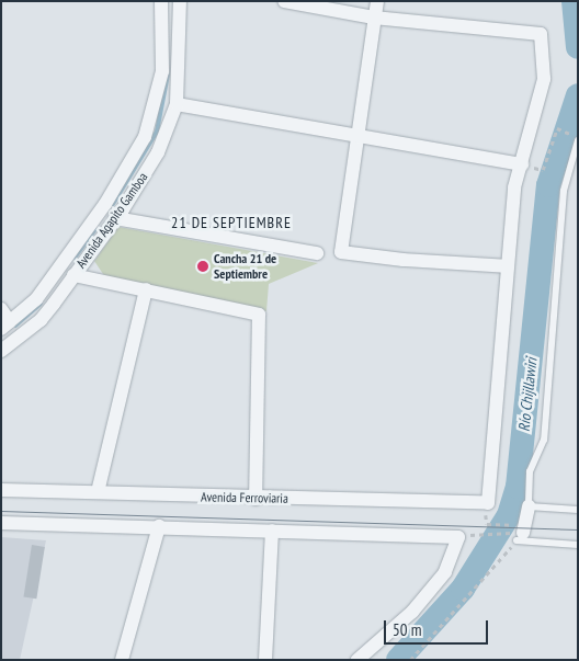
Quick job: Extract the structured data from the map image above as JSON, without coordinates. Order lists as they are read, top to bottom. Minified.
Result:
{"streets":{"street":["Avenida Agapito Gamboa","Avenida Ferroviaria"]},"districts":["21 DE SEPTIEMBRE"],"water":["Río Chijllawiri"],"places":["Cancha 21 de Septiembre"],"scale_bar":"50 m"}
